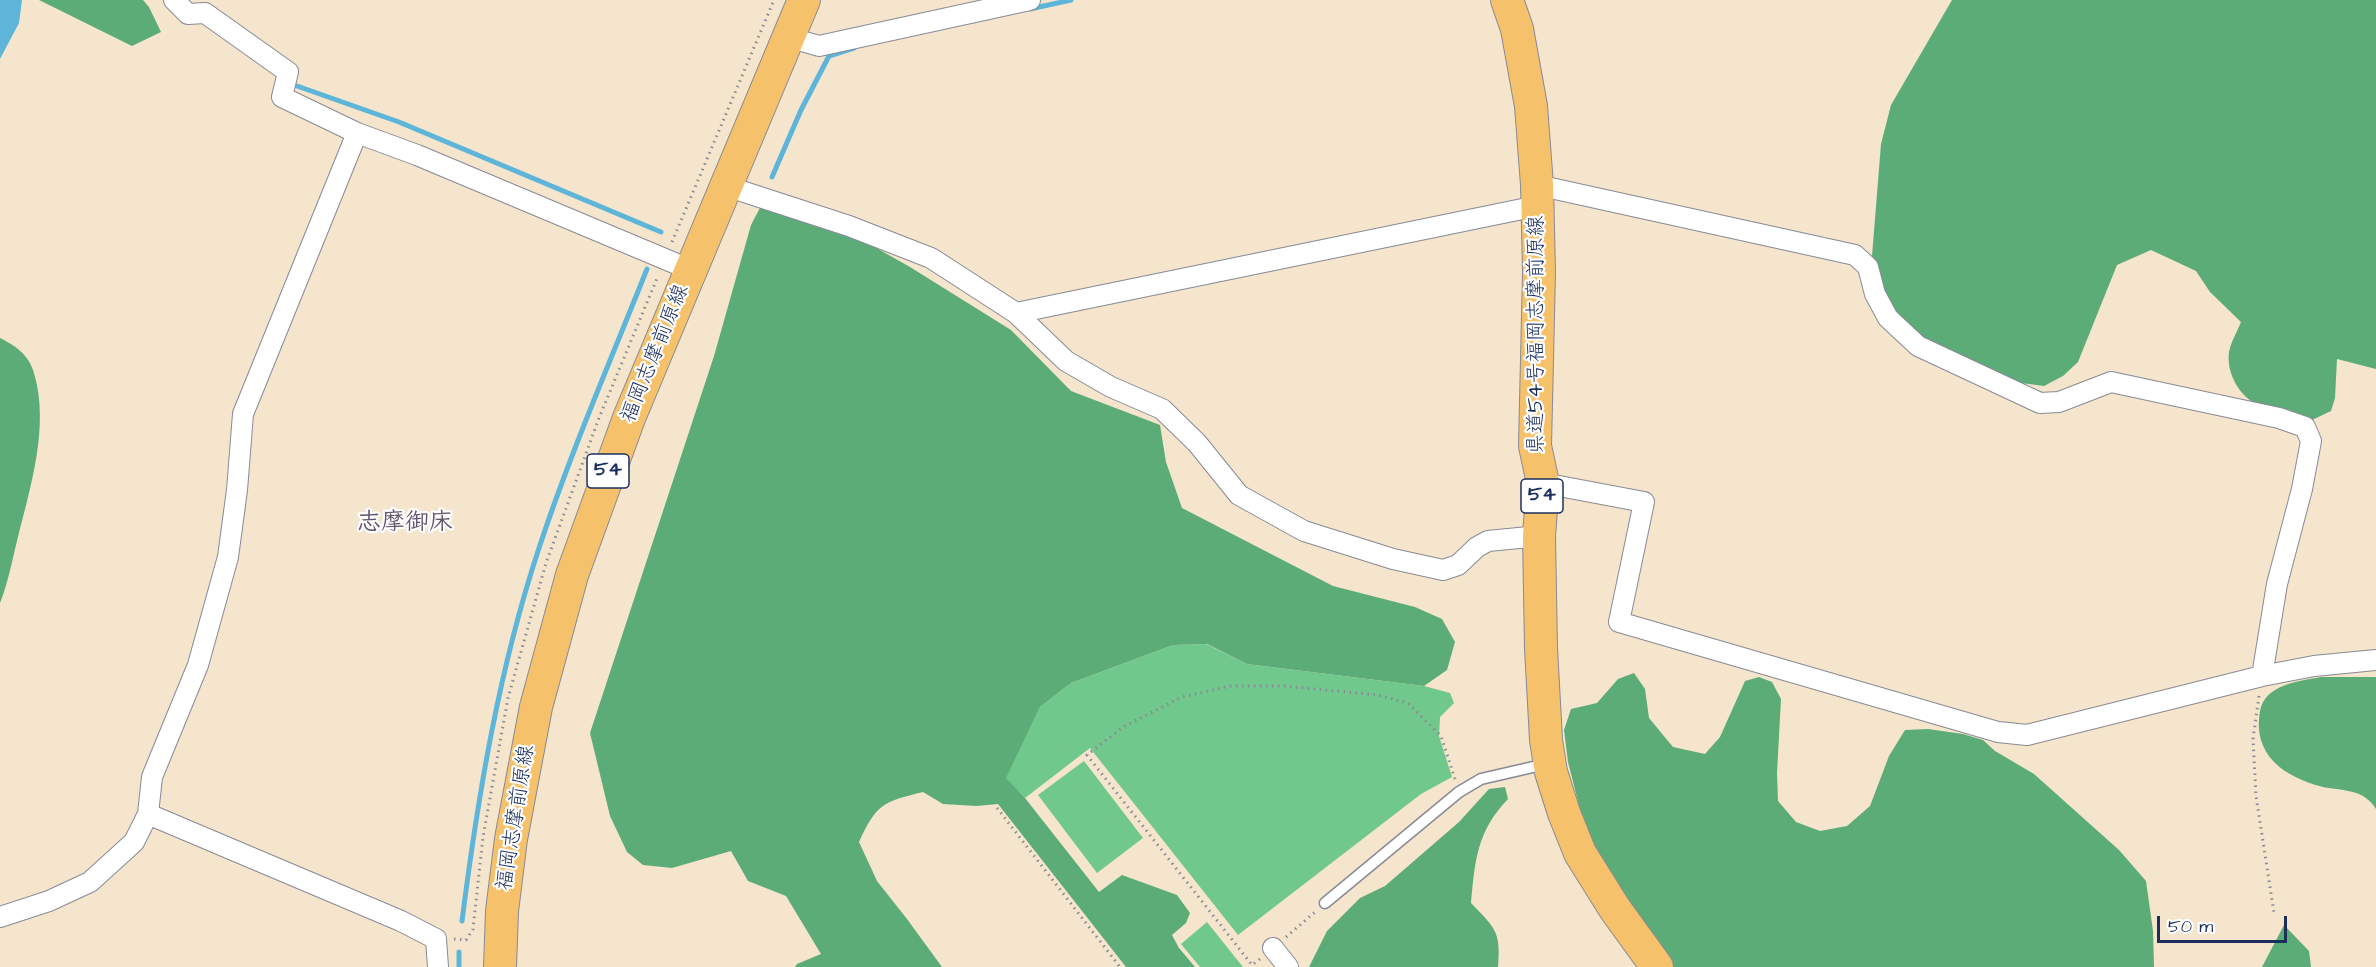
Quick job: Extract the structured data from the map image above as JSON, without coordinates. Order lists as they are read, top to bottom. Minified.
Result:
{"streets":{"main road":["県道54号福岡志摩前原線","福岡志摩前原線","54"]},"districts":["志摩御床"],"scale_bar":"50 m"}
